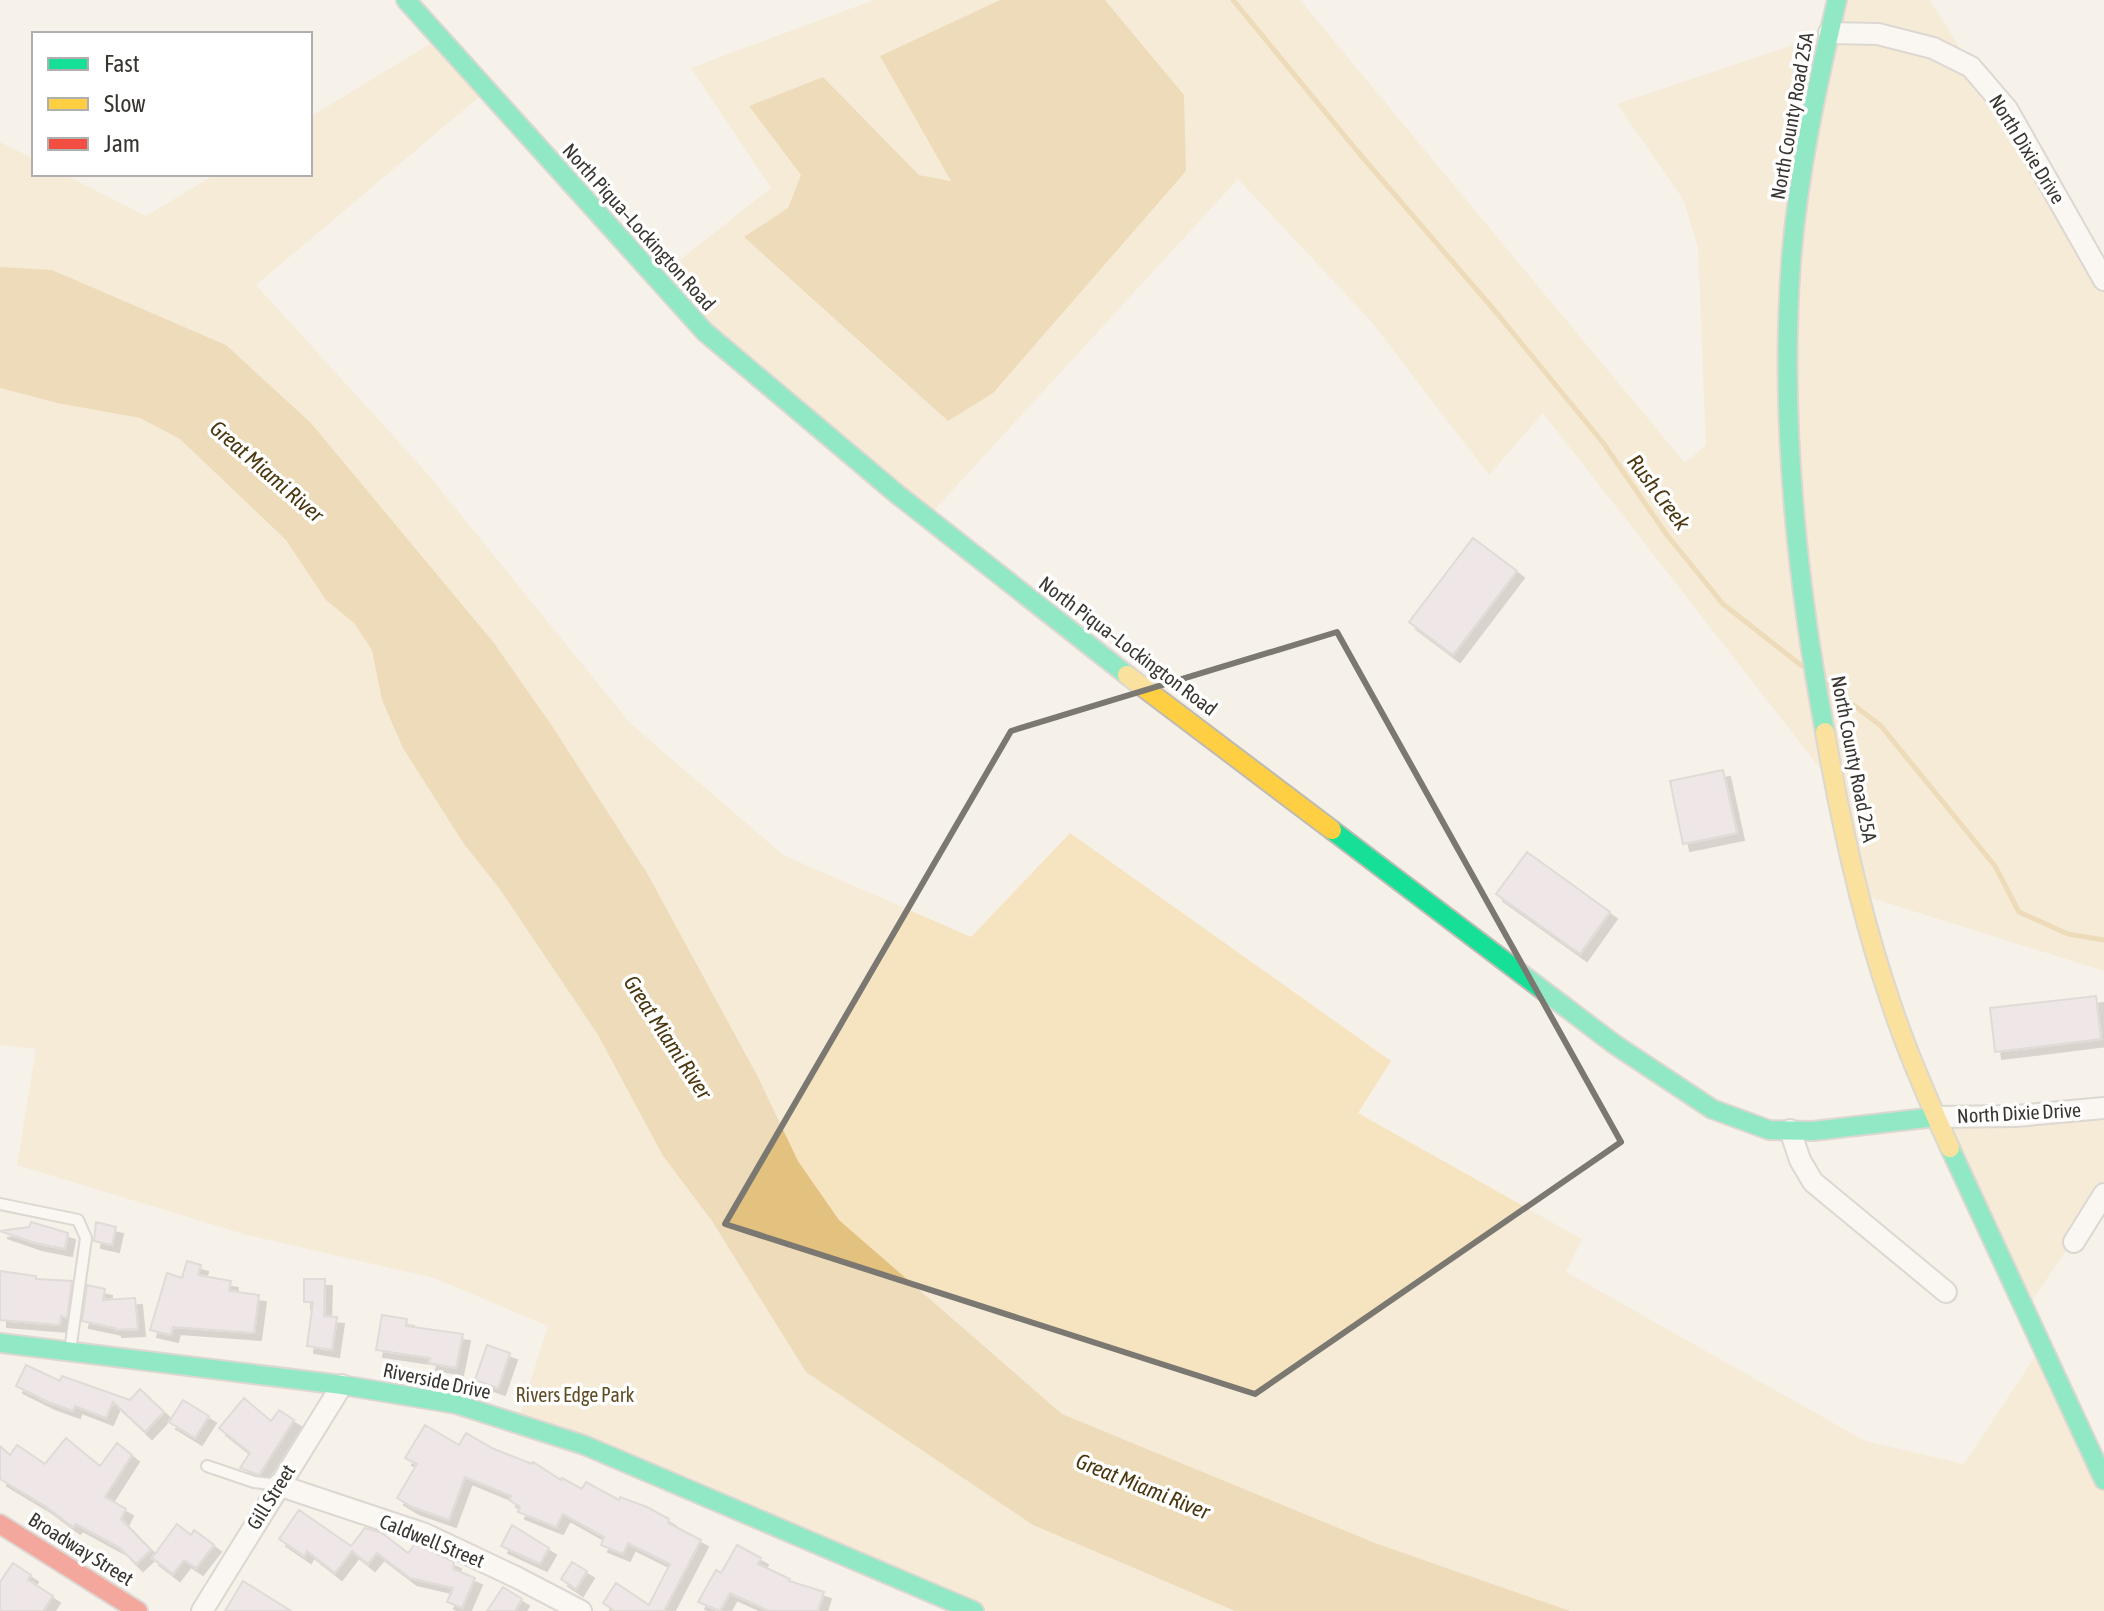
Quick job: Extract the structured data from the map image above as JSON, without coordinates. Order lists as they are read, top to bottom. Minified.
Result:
{"streets":{"main road":["North County Road 25A","North Piqua–Lockington Road","Riverside Drive","Broadway Street"],"street":["North Dixie Drive","Gill Street","Caldwell Street"]},"crossings":[["North County Road 25A","North Dixie Drive"],["North County Road 25A","North Piqua–Lockington Road"],["North Dixie Drive","North Piqua–Lockington Road"],["Riverside Drive","Gill Street"],["Gill Street","Caldwell Street"]],"water":["Great Miami River","Rush Creek"],"parks":["Rivers Edge Park"],"legend":["Fast","Slow","Jam"]}
